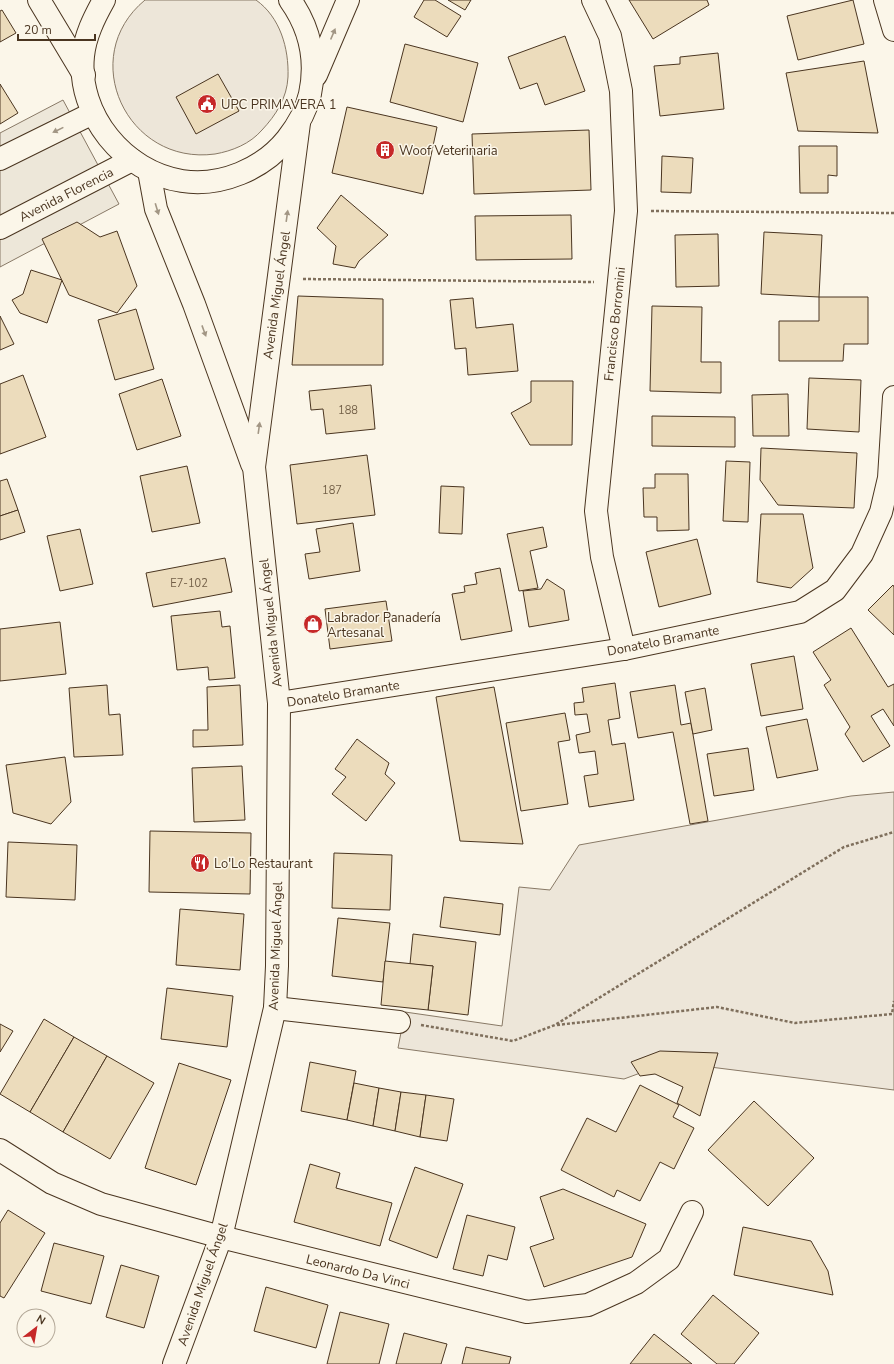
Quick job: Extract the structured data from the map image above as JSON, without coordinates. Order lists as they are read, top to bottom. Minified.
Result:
{"streets":{"street":["Avenida Florencia","Avenida Miguel Ángel","Francisco Borromini","Donatelo Bramante","Leonardo Da Vinci"]},"crossings":[["Avenida Florencia","Avenida Miguel Ángel"],["Avenida Miguel Ángel","Donatelo Bramante"],["Avenida Miguel Ángel","Leonardo Da Vinci"],["Francisco Borromini","Donatelo Bramante"]],"places":{"public building":["UPC PRIMAVERA 1"],"building":["Woof Veterinaria"],"shop":["Labrador Panadería Artesanal"],"restaurant":["Lo'Lo Restaurant"]},"house_numbers":["188","187","E7-102"],"scale_bar":"20 m","north":"top right"}
